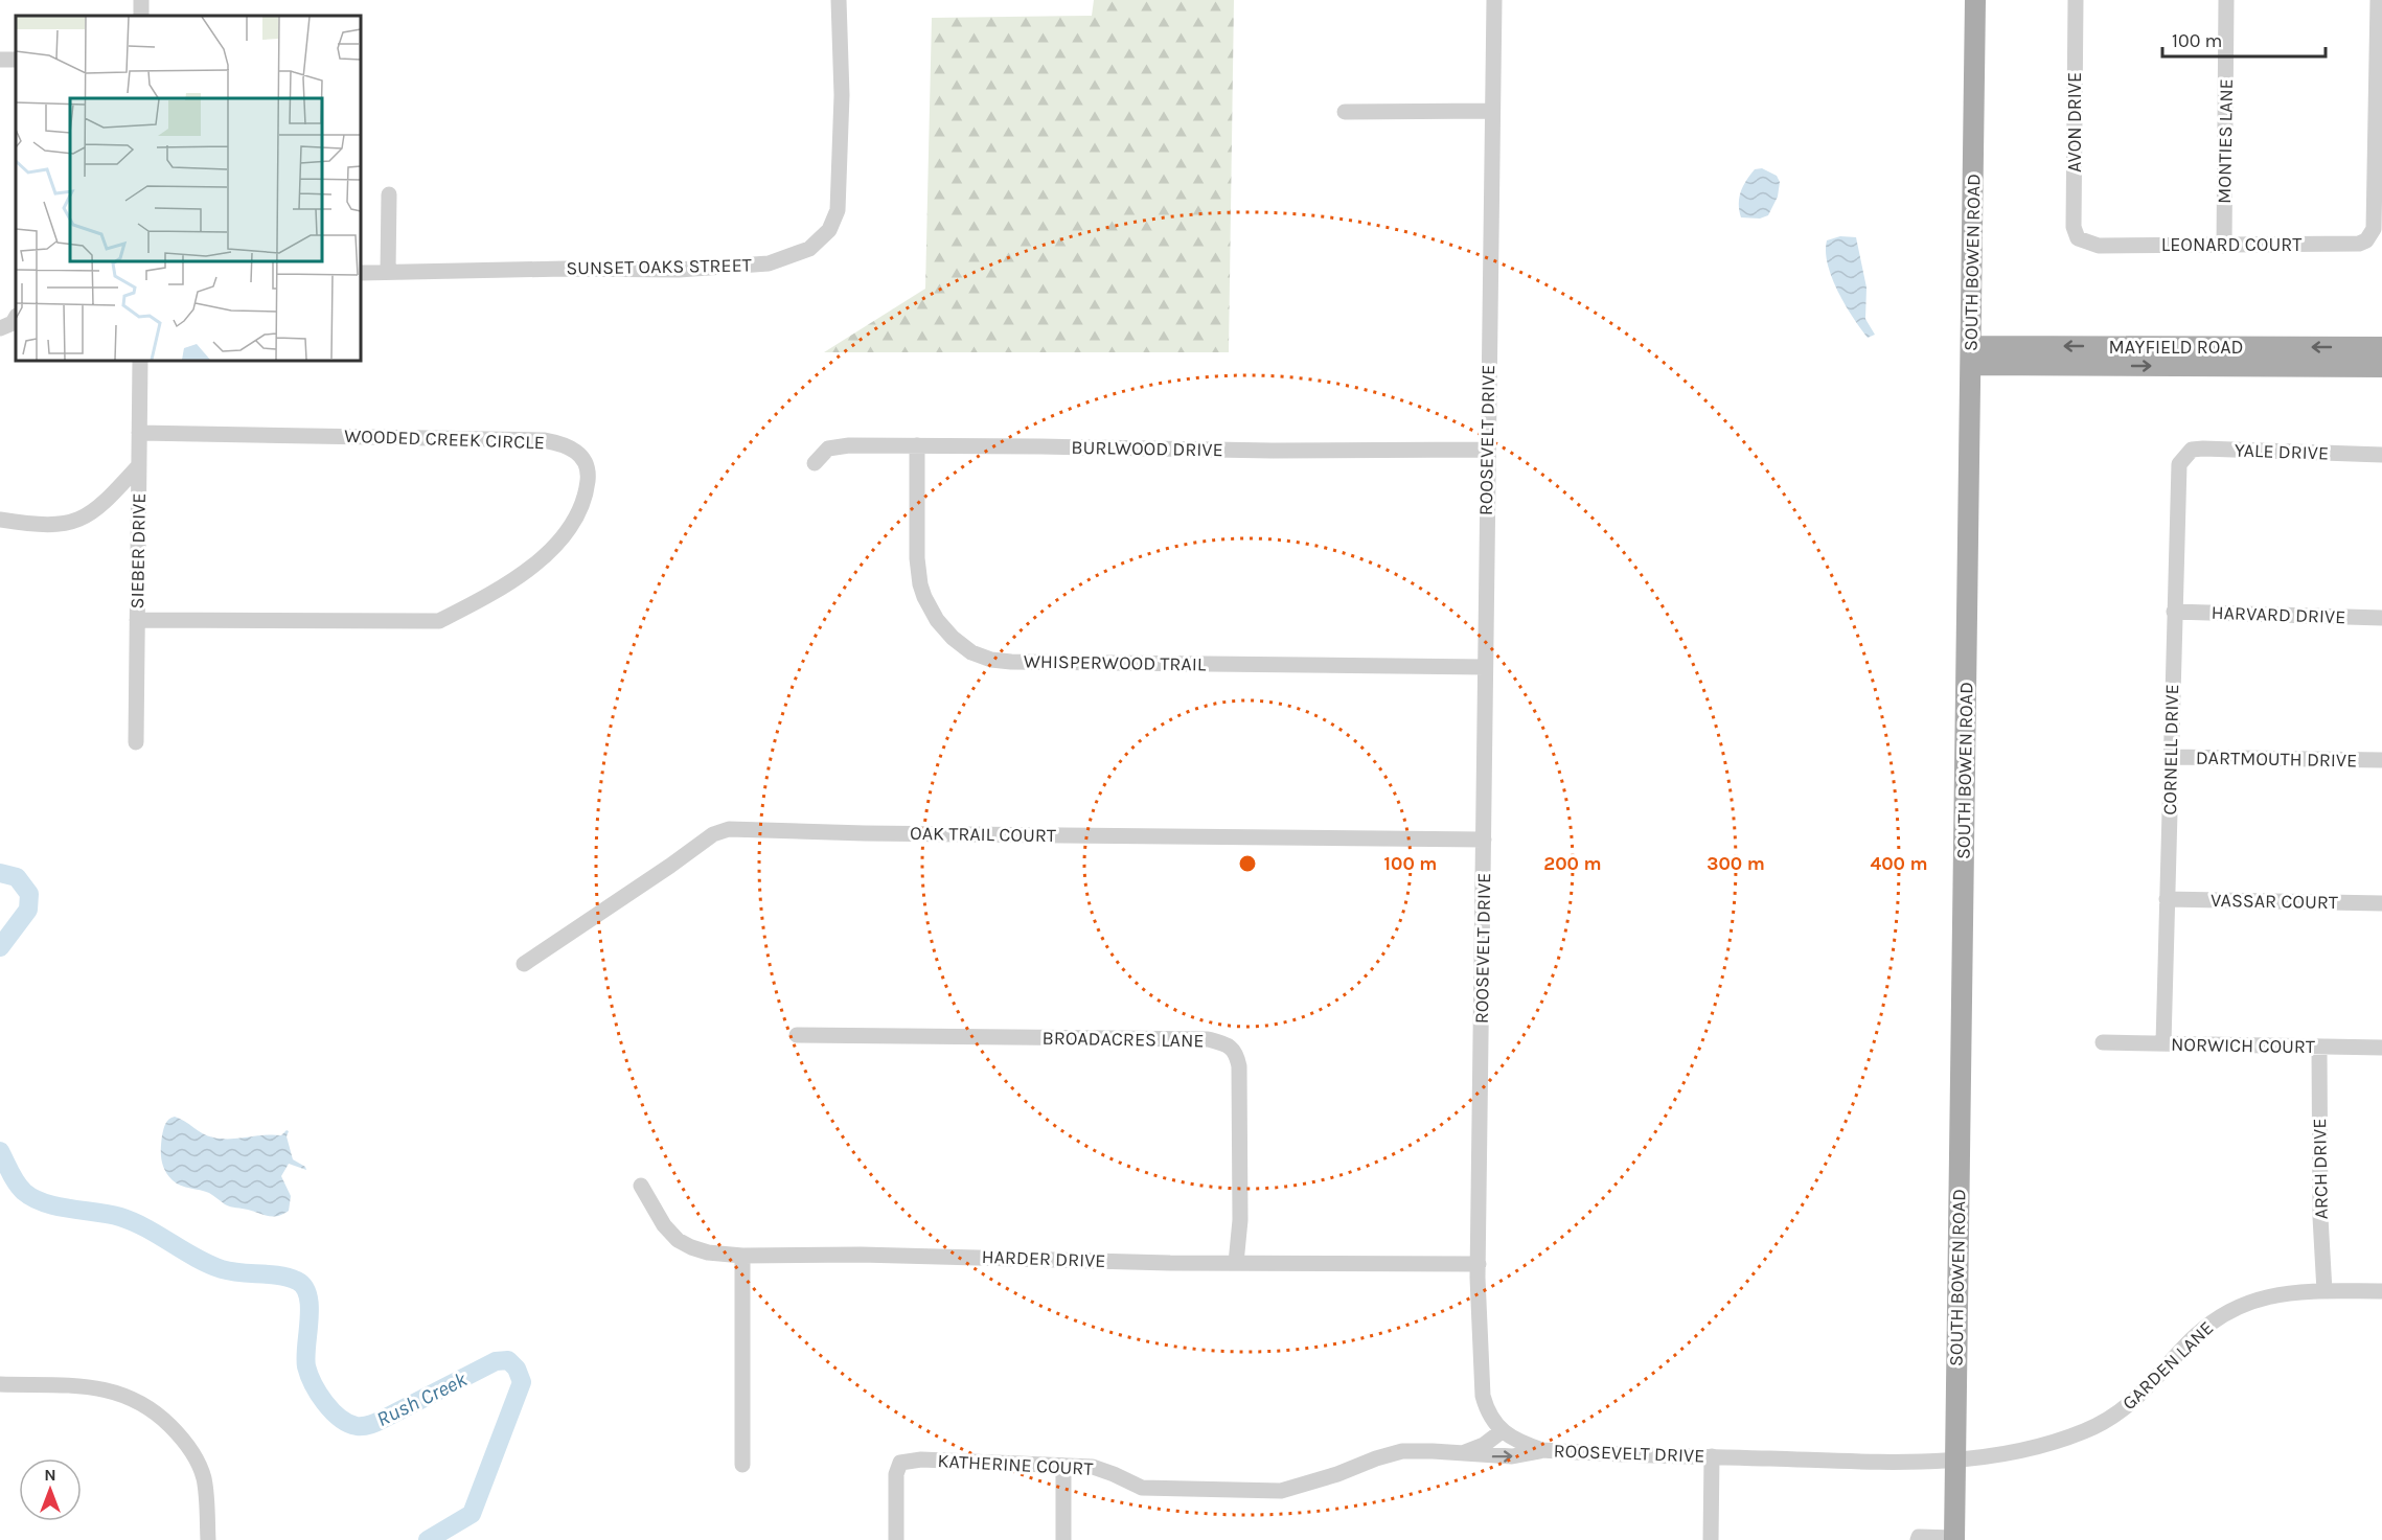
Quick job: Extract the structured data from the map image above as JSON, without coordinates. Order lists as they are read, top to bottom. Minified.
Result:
{"streets":{"main road":["SOUTH BOWEN ROAD","MAYFIELD ROAD"],"street":["AVON DRIVE","MONTIES LANE","LEONARD COURT","SUNSET OAKS STREET","WOODED CREEK CIRCLE","ROOSEVELT DRIVE","BURLWOOD DRIVE","YALE DRIVE","SIEBER DRIVE","HARVARD DRIVE","WHISPERWOOD TRAIL","CORNELL DRIVE","DARTMOUTH DRIVE","OAK TRAIL COURT","VASSAR COURT","BROADACRES LANE","NORWICH COURT","ARCH DRIVE","HARDER DRIVE","GARDEN LANE","KATHERINE COURT"]},"crossings":[["AVON DRIVE","LEONARD COURT"],["MONTIES LANE","LEONARD COURT"],["SOUTH BOWEN ROAD","MAYFIELD ROAD"],["SOUTH BOWEN ROAD","ROOSEVELT DRIVE"],["SOUTH BOWEN ROAD","GARDEN LANE"],["WOODED CREEK CIRCLE","SIEBER DRIVE"],["ROOSEVELT DRIVE","BURLWOOD DRIVE"],["ROOSEVELT DRIVE","WHISPERWOOD TRAIL"],["ROOSEVELT DRIVE","OAK TRAIL COURT"],["ROOSEVELT DRIVE","HARDER DRIVE"],["ROOSEVELT DRIVE","GARDEN LANE"],["ROOSEVELT DRIVE","KATHERINE COURT"],["BURLWOOD DRIVE","WHISPERWOOD TRAIL"],["YALE DRIVE","CORNELL DRIVE"],["HARVARD DRIVE","CORNELL DRIVE"],["CORNELL DRIVE","DARTMOUTH DRIVE"],["CORNELL DRIVE","VASSAR COURT"],["CORNELL DRIVE","NORWICH COURT"],["BROADACRES LANE","HARDER DRIVE"],["NORWICH COURT","ARCH DRIVE"],["ARCH DRIVE","GARDEN LANE"]],"water":["Rush Creek"],"scale_bar":"100 m","north":"top","rings":["100 m","200 m","300 m","400 m"]}
